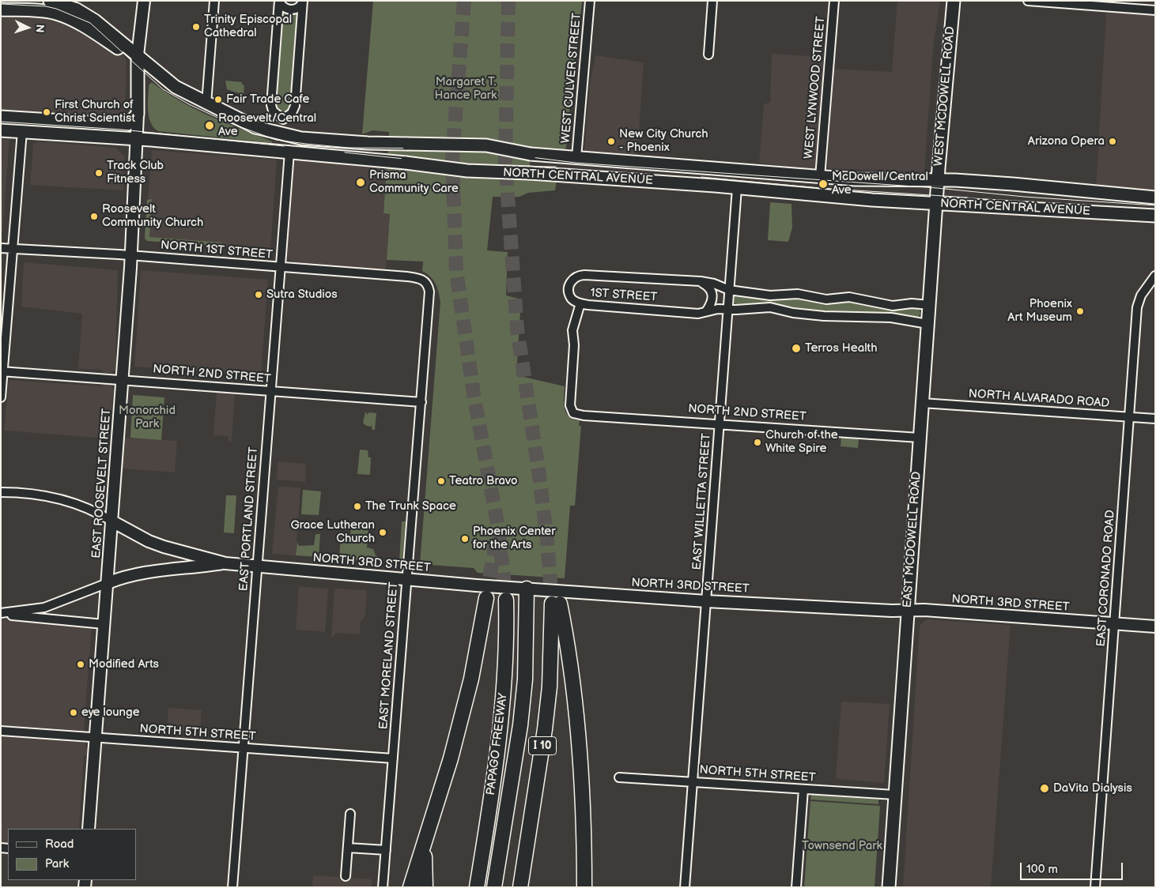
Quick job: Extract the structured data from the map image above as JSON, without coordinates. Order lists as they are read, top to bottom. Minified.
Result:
{"streets":{"highway":["PAPAGO FREEWAY","I 10"],"main road":["WEST MCDOWELL ROAD","NORTH CENTRAL AVENUE","EAST MCDOWELL ROAD"],"street":["WEST CULVER STREET","WEST LYNWOOD STREET","NORTH 1ST STREET","1ST STREET","NORTH 2ND STREET","NORTH ALVARADO ROAD","EAST ROOSEVELT STREET","EAST WILLETTA STREET","EAST PORTLAND STREET","NORTH 3RD STREET","EAST CORONADO ROAD","EAST MORELAND STREET","NORTH 5TH STREET"]},"crossings":[["WEST CULVER STREET","NORTH CENTRAL AVENUE"],["WEST LYNWOOD STREET","NORTH CENTRAL AVENUE"],["WEST MCDOWELL ROAD","NORTH CENTRAL AVENUE"],["WEST MCDOWELL ROAD","EAST MCDOWELL ROAD"],["NORTH CENTRAL AVENUE","EAST ROOSEVELT STREET"],["NORTH CENTRAL AVENUE","EAST WILLETTA STREET"],["NORTH CENTRAL AVENUE","EAST PORTLAND STREET"],["NORTH CENTRAL AVENUE","EAST MCDOWELL ROAD"],["NORTH 1ST STREET","EAST ROOSEVELT STREET"],["NORTH 1ST STREET","EAST PORTLAND STREET"],["NORTH 1ST STREET","EAST MORELAND STREET"],["1ST STREET","NORTH 2ND STREET"],["1ST STREET","EAST WILLETTA STREET"],["NORTH 2ND STREET","EAST ROOSEVELT STREET"],["NORTH 2ND STREET","EAST WILLETTA STREET"],["NORTH 2ND STREET","EAST PORTLAND STREET"],["NORTH 2ND STREET","EAST MCDOWELL ROAD"],["NORTH 2ND STREET","EAST MORELAND STREET"],["NORTH ALVARADO ROAD","EAST MCDOWELL ROAD"],["NORTH ALVARADO ROAD","EAST CORONADO ROAD"],["EAST ROOSEVELT STREET","NORTH 3RD STREET"],["EAST ROOSEVELT STREET","NORTH 5TH STREET"],["EAST WILLETTA STREET","NORTH 3RD STREET"],["EAST WILLETTA STREET","NORTH 5TH STREET"],["EAST PORTLAND STREET","NORTH 3RD STREET"],["EAST PORTLAND STREET","NORTH 5TH STREET"],["EAST MCDOWELL ROAD","NORTH 3RD STREET"],["EAST MCDOWELL ROAD","NORTH 5TH STREET"],["NORTH 3RD STREET","EAST CORONADO ROAD"],["NORTH 3RD STREET","EAST MORELAND STREET"],["EAST MORELAND STREET","NORTH 5TH STREET"]],"parks":["Margaret T. Hance Park","Monorchid Park","Townsend Park"],"places":["Trinity Episcopal Cathedral","Fair Trade Cafe","First Church of Christ Scientist","Roosevelt/Central Ave","New City Church - Phoenix","Arizona Opera","Track Club Fitness","Prisma Community Care","McDowell/Central Ave","Roosevelt Community Church","Sutra Studios","Phoenix Art Museum","Terros Health","Church of the White Spire","Teatro Bravo","The Trunk Space","Grace Lutheran Church","Phoenix Center for the Arts","Modified Arts","eye lounge","DaVita Dialysis"],"legend":["Road","Park"],"scale_bar":"100 m","north":"right"}
